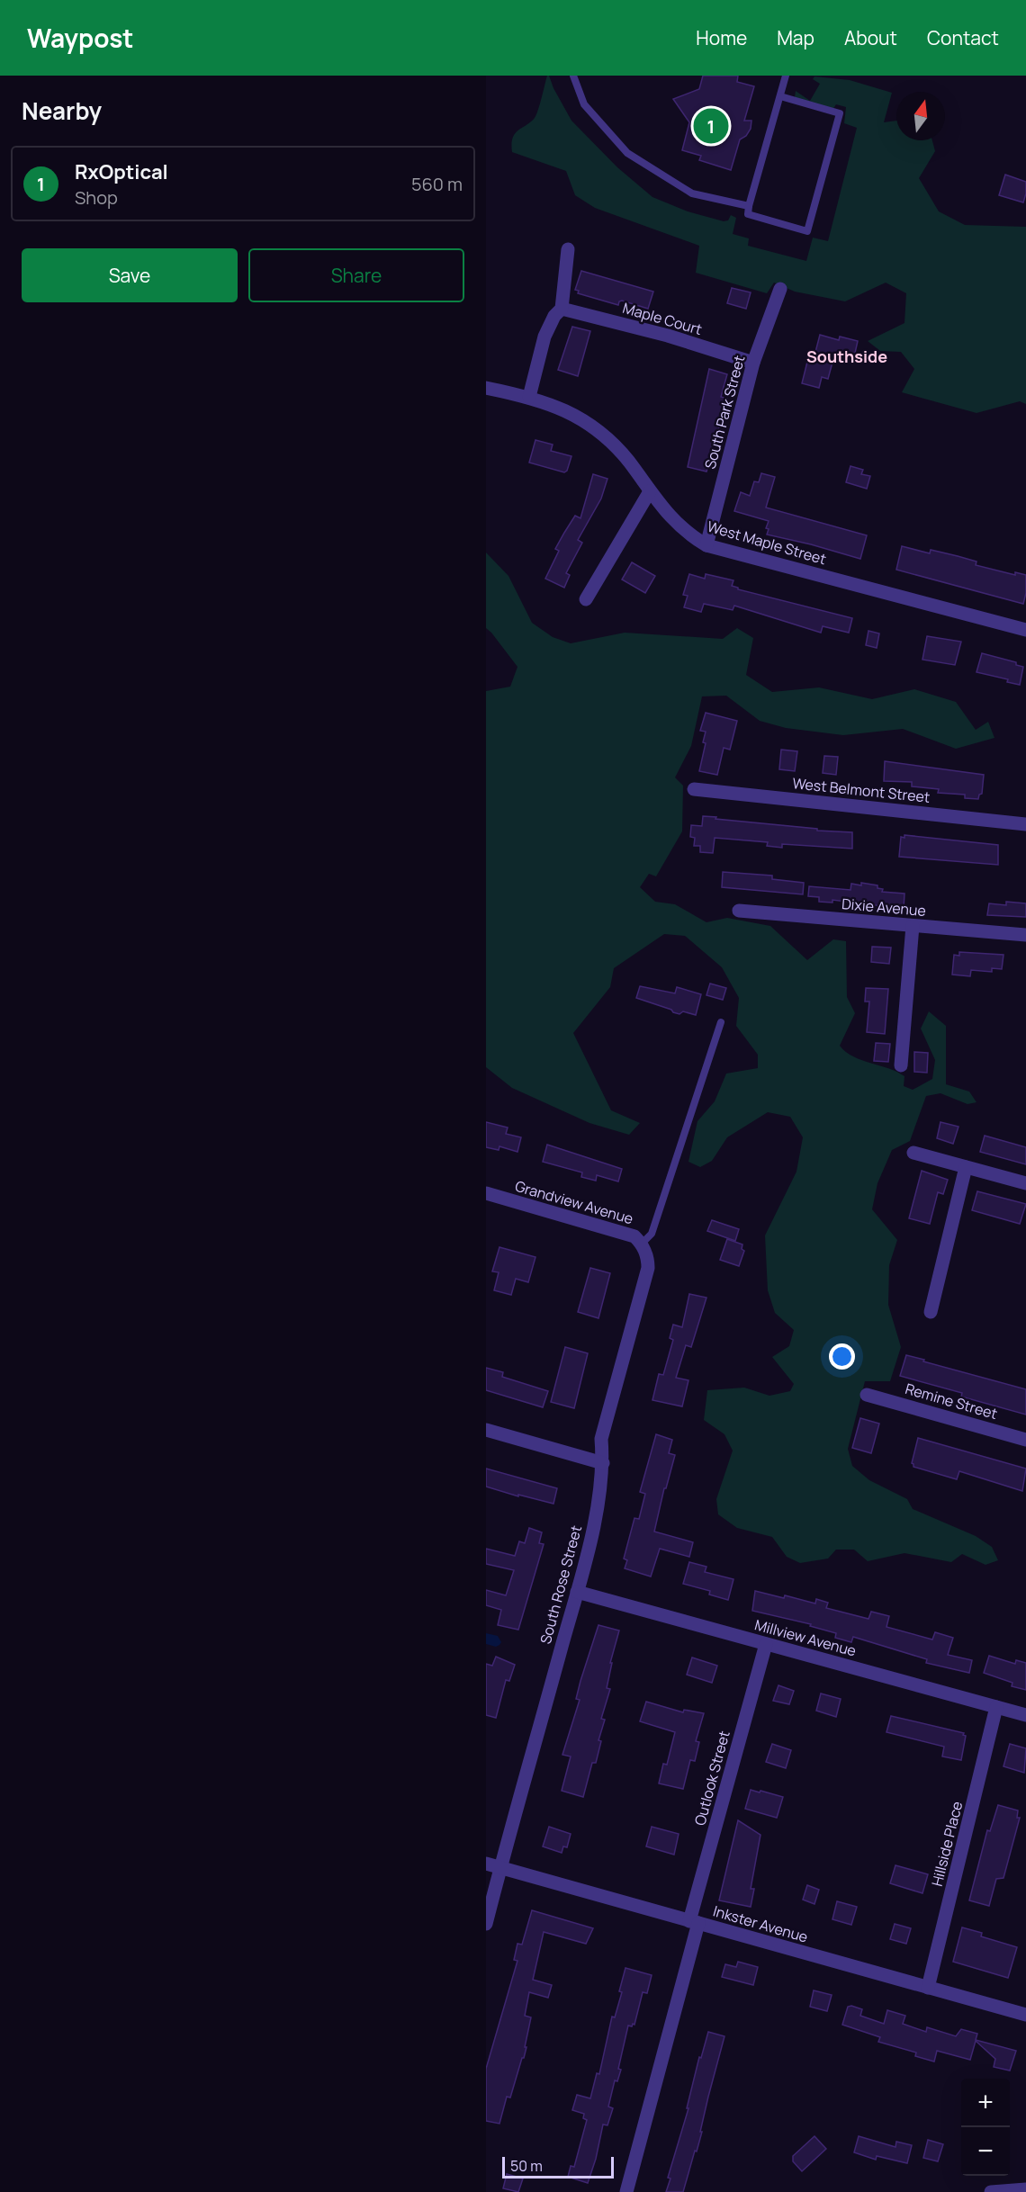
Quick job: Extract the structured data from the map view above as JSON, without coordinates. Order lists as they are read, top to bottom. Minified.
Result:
{"streets":{"street":["Maple Court","South Park Street","West Maple Street","West Belmont Street","Dixie Avenue","Grandview Avenue","Remine Street","South Rose Street","Millview Avenue","Outlook Street","Hillside Place","Inkster Avenue"]},"crossings":[["Maple Court","South Park Street"],["South Park Street","West Maple Street"],["Grandview Avenue","South Rose Street"],["South Rose Street","Millview Avenue"],["South Rose Street","Inkster Avenue"],["Millview Avenue","Outlook Street"],["Millview Avenue","Hillside Place"],["Outlook Street","Inkster Avenue"],["Hillside Place","Inkster Avenue"]],"districts":["Southside"],"scale_bar":"50 m","north":"top","page":{"header":"Waypost","nav":["Home","Map","About","Contact"],"heading":"Nearby","pins":"1","list":[{"mark":"1","name":"RxOptical","note":"Shop","value":"560 m"}],"buttons":["Save","Share"],"map_buttons":["+","−"],"scale":"50 m"}}
